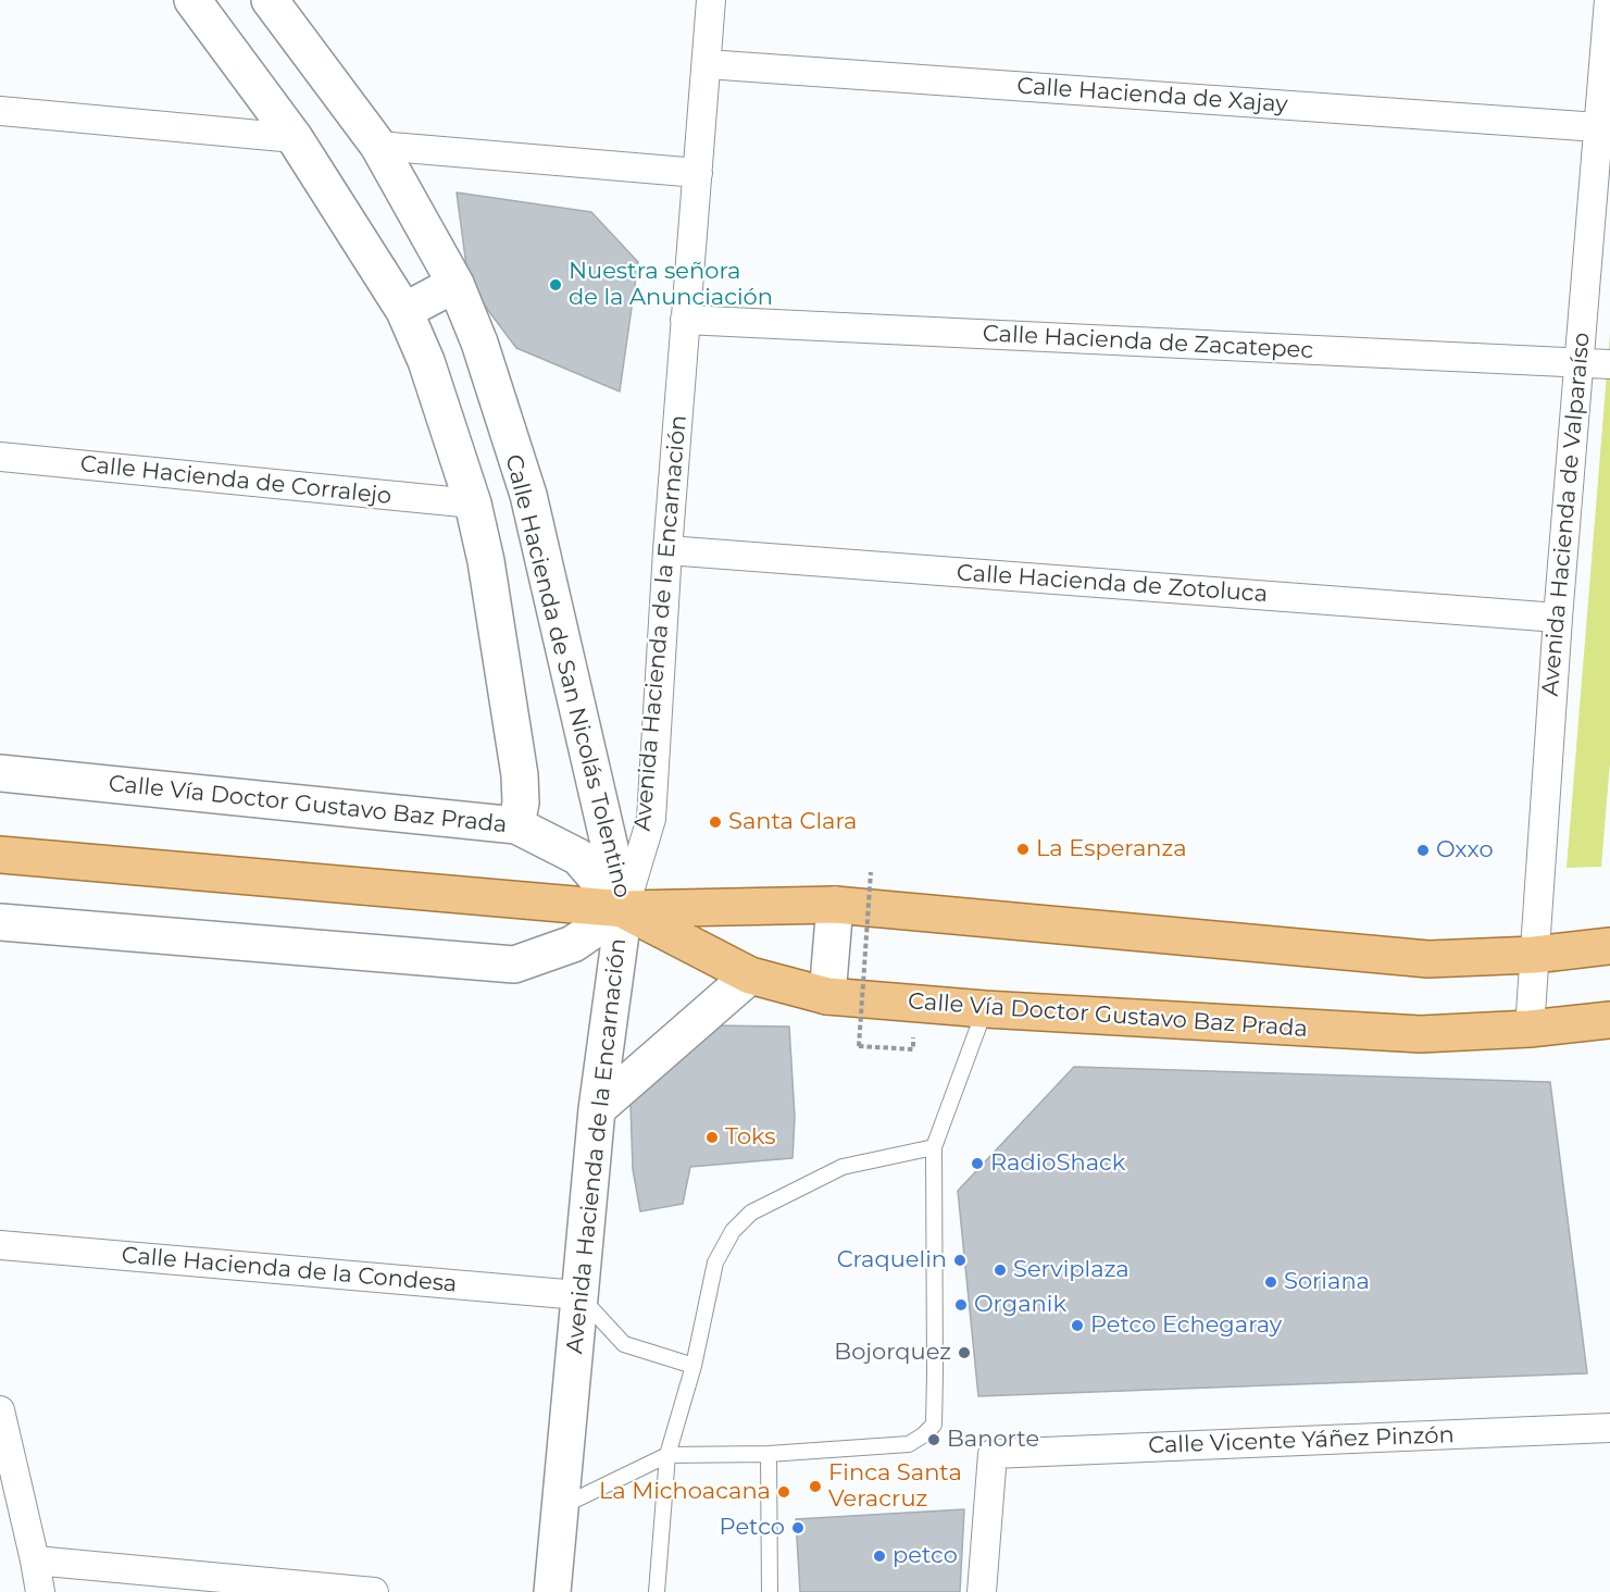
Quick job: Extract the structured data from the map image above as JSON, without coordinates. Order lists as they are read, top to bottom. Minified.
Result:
{"streets":{"main road":["Avenida Hacienda de la Encarnación","Calle Hacienda de San Nicolás Tolentino","Calle Vía Doctor Gustavo Baz Prada"],"street":["Calle Hacienda de Xajay","Calle Hacienda de Zacatepec","Calle Hacienda de Corralejo","Avenida Hacienda de Valparaíso","Calle Hacienda de Zotoluca","Calle Hacienda de la Condesa","Calle Vicente Yáñez Pinzón"]},"crossings":[["Calle Hacienda de Xajay","Avenida Hacienda de Valparaíso"],["Calle Hacienda de Xajay","Avenida Hacienda de la Encarnación"],["Calle Hacienda de Zacatepec","Avenida Hacienda de Valparaíso"],["Calle Hacienda de Zacatepec","Avenida Hacienda de la Encarnación"],["Avenida Hacienda de Valparaíso","Calle Hacienda de Zotoluca"],["Avenida Hacienda de Valparaíso","Calle Vía Doctor Gustavo Baz Prada"],["Calle Hacienda de Zotoluca","Avenida Hacienda de la Encarnación"],["Avenida Hacienda de la Encarnación","Calle Hacienda de San Nicolás Tolentino"],["Avenida Hacienda de la Encarnación","Calle Vía Doctor Gustavo Baz Prada"],["Avenida Hacienda de la Encarnación","Calle Hacienda de la Condesa"],["Calle Hacienda de San Nicolás Tolentino","Calle Vía Doctor Gustavo Baz Prada"]],"places":["Nuestra señora de la Anunciación","Santa Clara","La Esperanza","Oxxo","Toks","RadioShack","Craquelin","Serviplaza","Soriana","Organik","Petco Echegaray","Bojorquez","Banorte","Finca Santa Veracruz","La Michoacana","Petco","petco"]}
